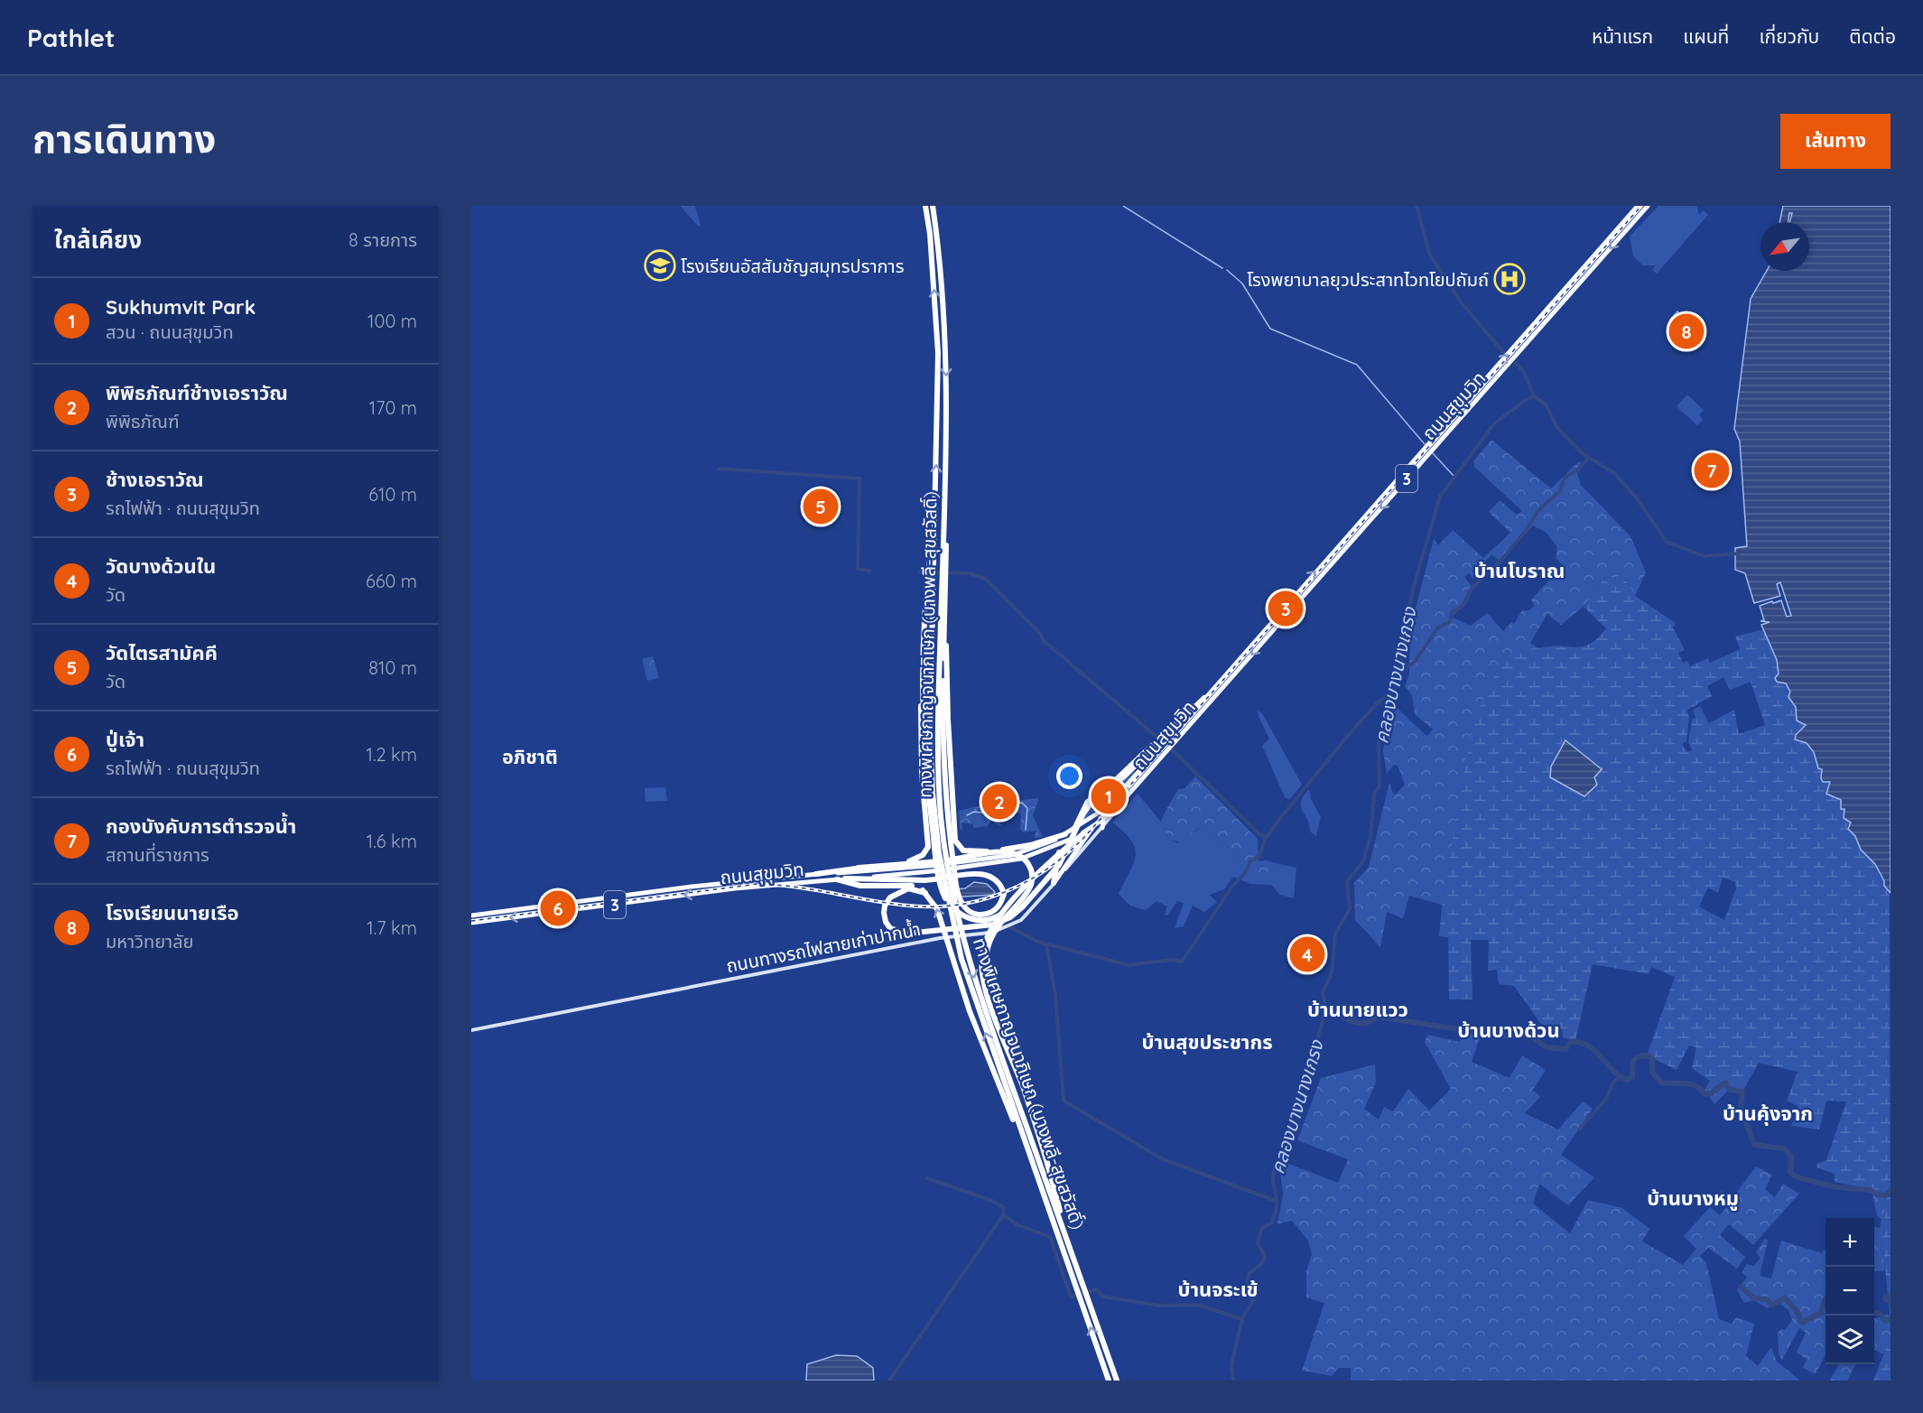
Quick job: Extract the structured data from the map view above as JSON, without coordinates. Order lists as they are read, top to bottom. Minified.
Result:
{"streets":{"highway":["ถนนสุขุมวิท","3","ทางพิเศษกาญจนาภิเษก (บางพลี-สุขสวัสดิ์)"],"main road":["ถนนทางรถไฟสายเก่าปากน้ำ"]},"crossings":[["ถนนสุขุมวิท","ถนนทางรถไฟสายเก่าปากน้ำ"]],"districts":["บ้านโบราณ","อภิชาติ","บ้านนายแวว","บ้านบางด้วน","บ้านสุขประชากร","บ้านคุ้งจาก","บ้านบางหมู","บ้านจระเข้"],"water":["คลองบางนางเกรง"],"places":{"school or university":["โรงเรียนอัสสัมชัญสมุทรปราการ"],"hospital":["โรงพยาบาลยุวประสาทไวทโยปถัมถ์"]},"north":"bottom left","page":{"header":"Pathlet","nav":["หน้าแรก","แผนที่","เกี่ยวกับ","ติดต่อ"],"title":"การเดินทาง","buttons":"เส้นทาง","heading":["ใกล้เคียง","8 รายการ"],"list":[{"mark":"1","name":"Sukhumvit Park","note":"สวน · ถนนสุขุมวิท","value":"100 m"},{"mark":"2","name":"พิพิธภัณฑ์ช้างเอราวัณ","note":"พิพิธภัณฑ์","value":"170 m"},{"mark":"3","name":"ช้างเอราวัณ","note":"รถไฟฟ้า · ถนนสุขุมวิท","value":"610 m"},{"mark":"4","name":"วัดบางด้วนใน","note":"วัด","value":"660 m"},{"mark":"5","name":"วัดไตรสามัคคี","note":"วัด","value":"810 m"},{"mark":"6","name":"ปู่เจ้า","note":"รถไฟฟ้า · ถนนสุขุมวิท","value":"1.2 km"},{"mark":"7","name":"กองบังคับการตำรวจน้ำ","note":"สถานที่ราชการ","value":"1.6 km"},{"mark":"8","name":"โรงเรียนนายเรือ","note":"มหาวิทยาลัย","value":"1.7 km"}],"pins":["8","7","5","3","1","2","6","4"],"map_buttons":["+","−"]}}
